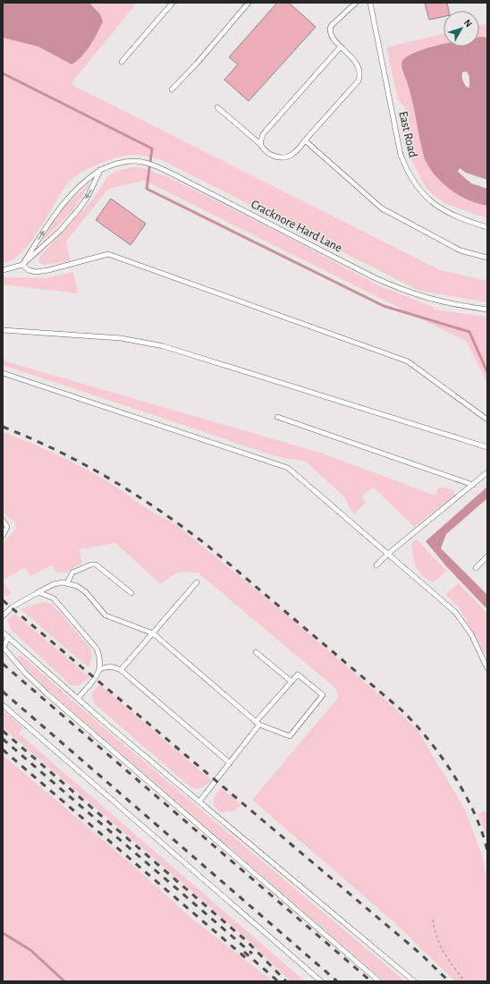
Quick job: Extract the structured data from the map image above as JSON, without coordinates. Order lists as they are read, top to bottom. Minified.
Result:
{"streets":{"lane":["East Road","Cracknore Hard Lane"]},"north":"top right"}
